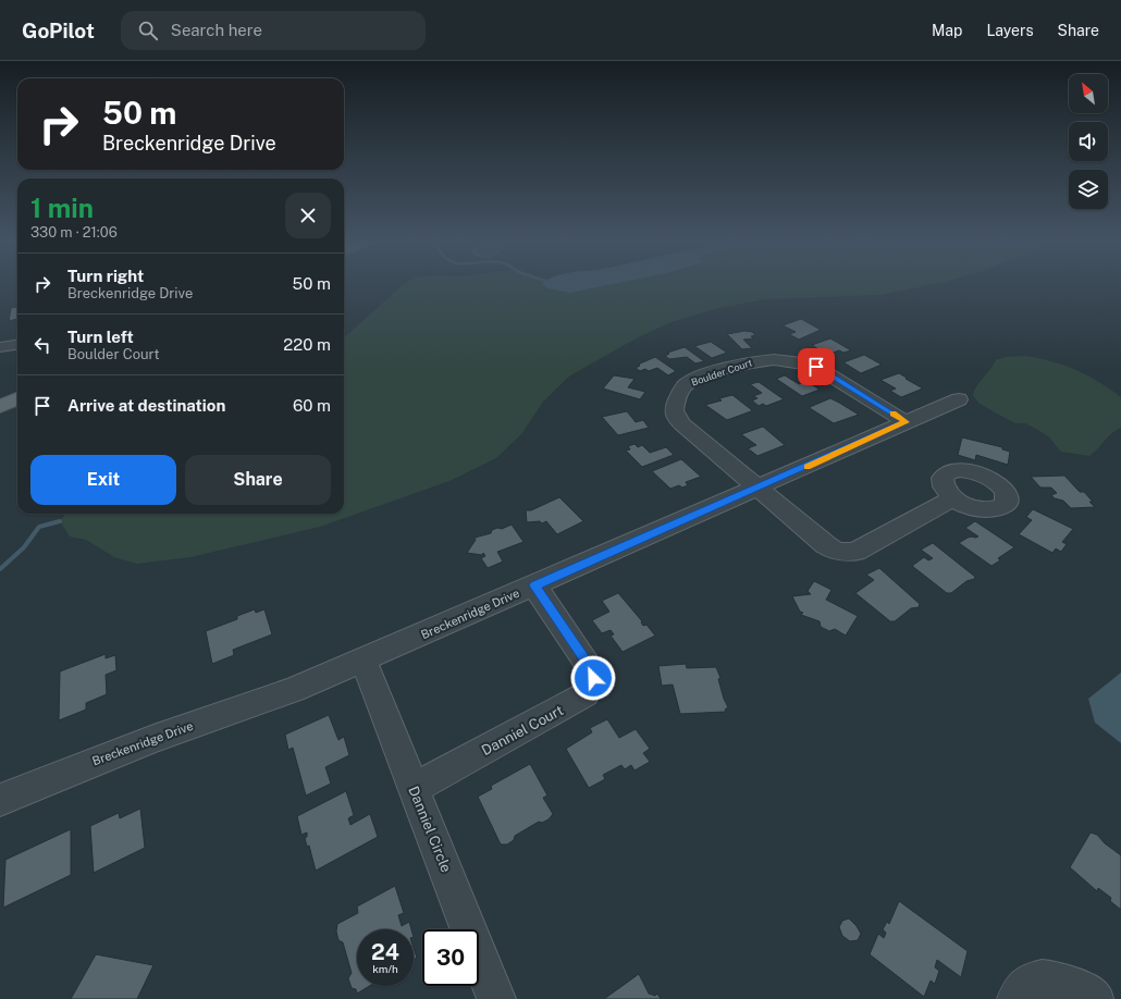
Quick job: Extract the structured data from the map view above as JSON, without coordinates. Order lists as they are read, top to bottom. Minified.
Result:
{"streets":{"street":["Boulder Court","Breckenridge Drive","Danniel Court","Danniel Circle"]},"crossings":[["Boulder Court","Breckenridge Drive"],["Breckenridge Drive","Danniel Court"],["Breckenridge Drive","Danniel Circle"],["Danniel Court","Danniel Circle"]],"north":"top left","page":{"header":"GoPilot","search":"Search here","nav":["Map","Layers","Share"],"turn":["50 m","Breckenridge Drive"],"heading":["1 min","330 m · 21:06"],"list":[{"name":"Turn right","note":"Breckenridge Drive","value":"50 m"},{"name":"Turn left","note":"Boulder Court","value":"220 m"},{"name":"Arrive at destination","value":"60 m"}],"buttons":["Exit","Share"],"speed":"24 km/h","limit":"30"}}
